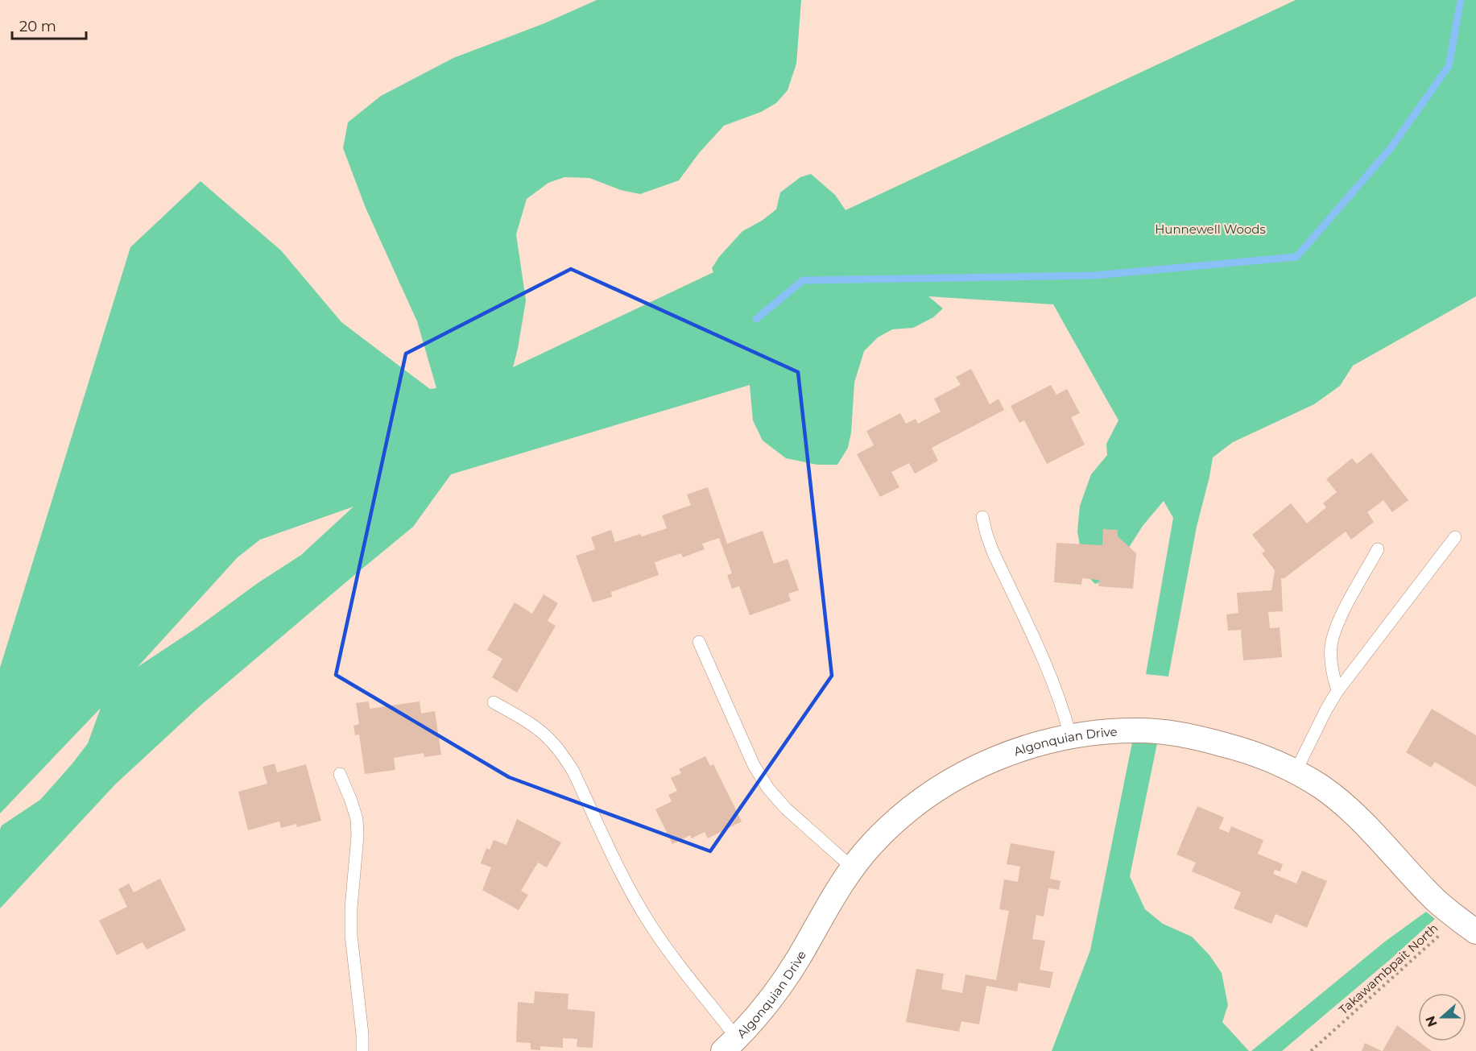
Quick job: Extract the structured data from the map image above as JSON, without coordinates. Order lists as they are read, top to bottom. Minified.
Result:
{"streets":{"street":["Algonquian Drive"],"path":["Takawambpait North"]},"crossings":[["Algonquian Drive","Takawambpait North"]],"parks":["Hunnewell Woods"],"scale_bar":"20 m","north":"left"}
